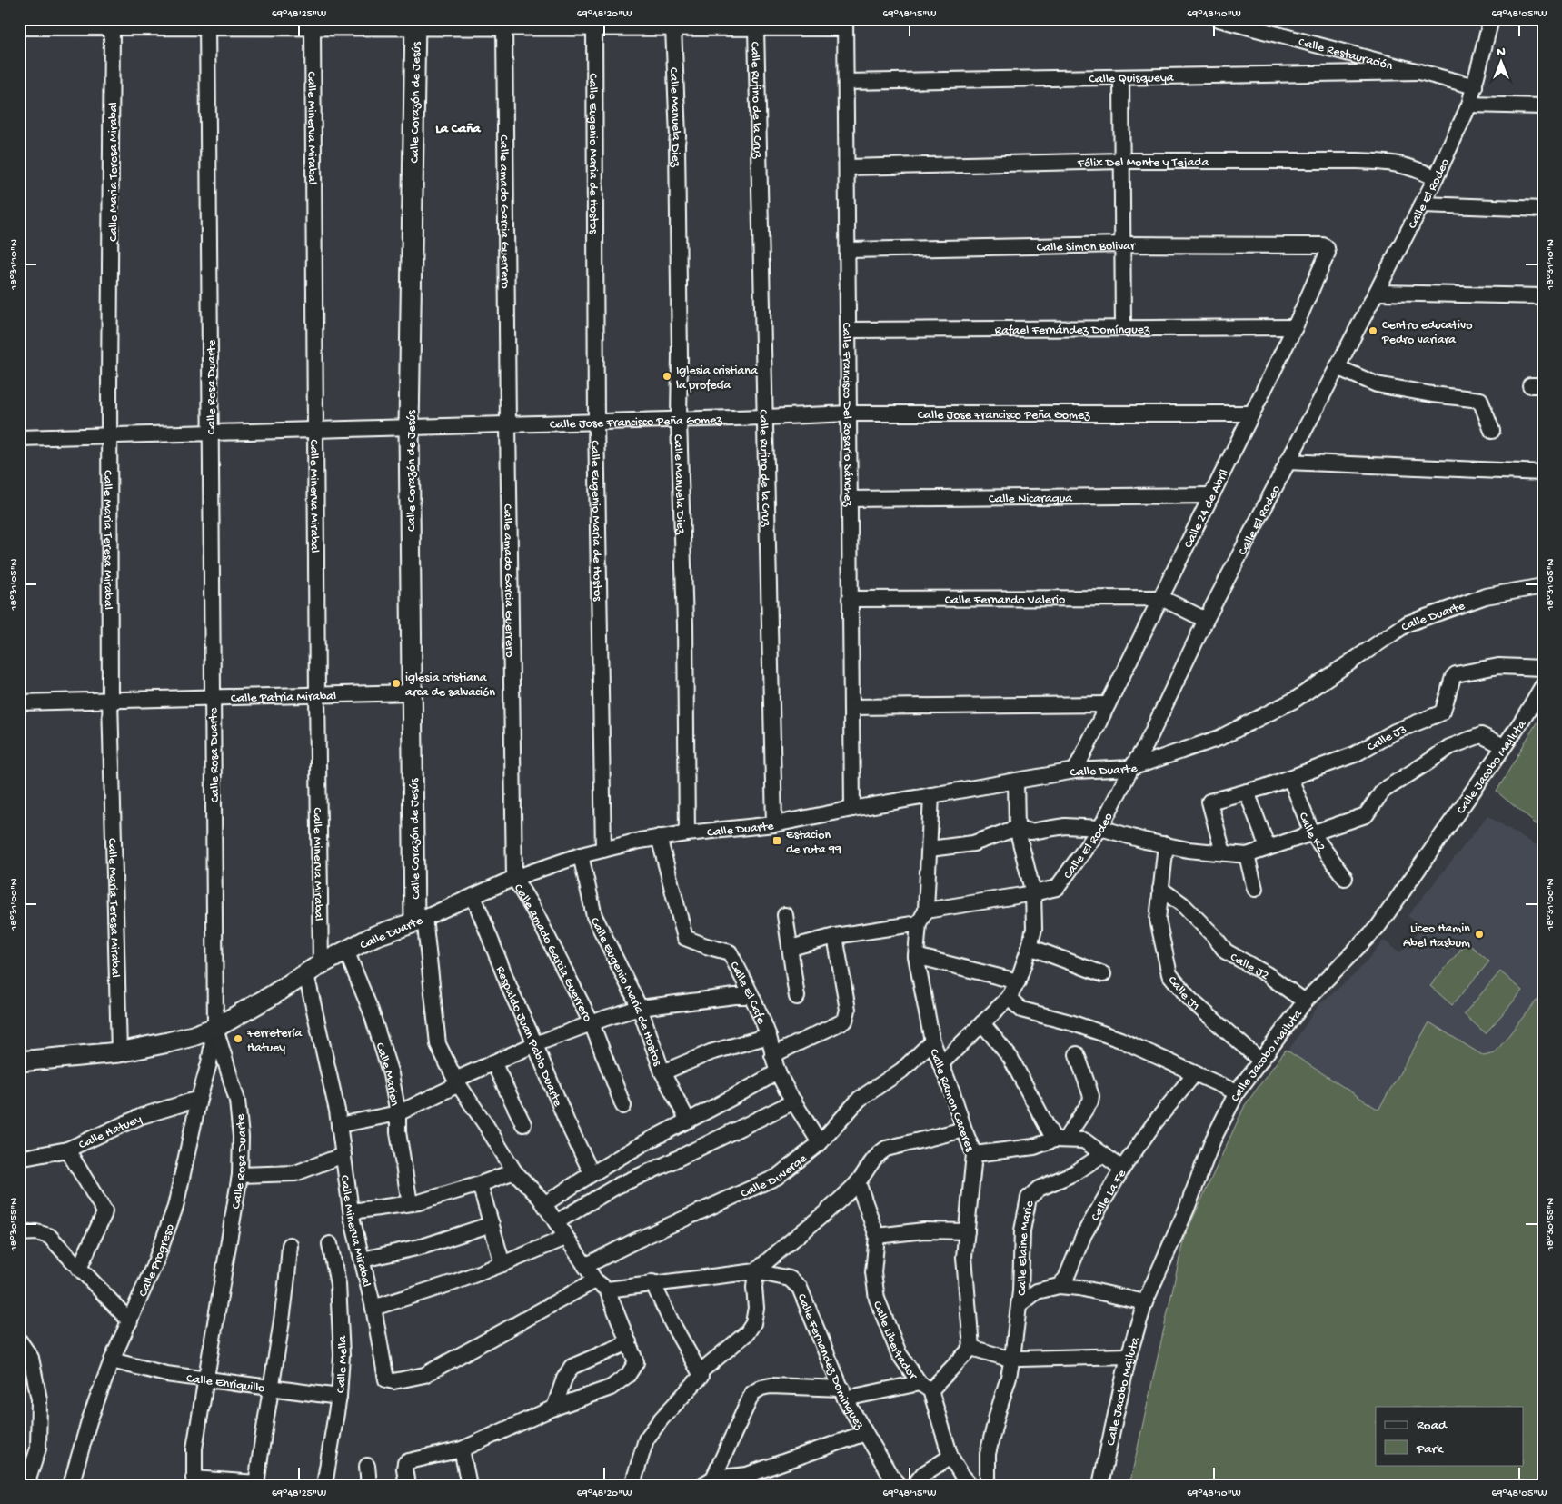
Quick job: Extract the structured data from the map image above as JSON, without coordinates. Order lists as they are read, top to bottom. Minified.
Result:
{"streets":{"street":["Calle Restauración","Calle Quisqueya","Calle Rufino de la Cruz","Calle Corazón de Jesús","Calle Manuela Diez","Calle Minerva Mirabal","Calle Eugenio Maria de Hostos","Félix Del Monte y Tejada","Calle Maria Teresa Mirabal","Calle El Rodeo","Calle amado Garcia Guerrero","Calle Simon Bolivar","Rafael Fernández Domínguez","Calle Rosa Duarte","Calle Jose Francisco Peña Gomez","Calle Francisco Del Rosario Sánchez","Calle Nicaragua","Calle 24 de Abril","Calle Fernando Valerio","Calle Duarte","Calle Patria Mirabal","Calle J3","Calle Jacobo Majluta","Calle K2","Calle J2","Calle J1","Calle El Cafe","Respaldo Juan Pablo Duarte","Calle Marien","Calle Ramon Caceres","Calle Hatuey","Calle Duverge","Calle La Fe","Calle Elaine Marie","Calle Progreso","Calle Libertador","Calle Fernandez Dominguez","Calle Mella","Calle Enriquillo"]},"crossings":[["Calle Restauración","Calle Quisqueya"],["Calle Restauración","Calle El Rodeo"],["Calle Quisqueya","Calle Francisco Del Rosario Sánchez"],["Calle Rufino de la Cruz","Calle Jose Francisco Peña Gomez"],["Calle Rufino de la Cruz","Calle Duarte"],["Calle Corazón de Jesús","Calle Jose Francisco Peña Gomez"],["Calle Corazón de Jesús","Calle Duarte"],["Calle Corazón de Jesús","Calle Patria Mirabal"],["Calle Manuela Diez","Calle Jose Francisco Peña Gomez"],["Calle Manuela Diez","Calle Duarte"],["Calle Minerva Mirabal","Calle Jose Francisco Peña Gomez"],["Calle Minerva Mirabal","Calle Duarte"],["Calle Minerva Mirabal","Calle Patria Mirabal"],["Calle Minerva Mirabal","Calle Fernandez Dominguez"],["Calle Eugenio Maria de Hostos","Calle Jose Francisco Peña Gomez"],["Calle Eugenio Maria de Hostos","Calle Duarte"],["Félix Del Monte y Tejada","Calle El Rodeo"],["Félix Del Monte y Tejada","Calle Francisco Del Rosario Sánchez"],["Calle Maria Teresa Mirabal","Calle Jose Francisco Peña Gomez"],["Calle Maria Teresa Mirabal","Calle Duarte"],["Calle Maria Teresa Mirabal","Calle Patria Mirabal"],["Calle El Rodeo","Calle Duarte"],["Calle El Rodeo","Calle Ramon Caceres"],["Calle amado Garcia Guerrero","Calle Jose Francisco Peña Gomez"],["Calle amado Garcia Guerrero","Calle Duarte"],["Calle Simon Bolivar","Calle Francisco Del Rosario Sánchez"],["Calle Simon Bolivar","Calle 24 de Abril"],["Rafael Fernández Domínguez","Calle Francisco Del Rosario Sánchez"],["Rafael Fernández Domínguez","Calle 24 de Abril"],["Calle Rosa Duarte","Calle Jose Francisco Peña Gomez"],["Calle Rosa Duarte","Calle Duarte"],["Calle Rosa Duarte","Calle Patria Mirabal"],["Calle Rosa Duarte","Calle Progreso"],["Calle Rosa Duarte","Calle Enriquillo"],["Calle Jose Francisco Peña Gomez","Calle Francisco Del Rosario Sánchez"],["Calle Jose Francisco Peña Gomez","Calle 24 de Abril"],["Calle Francisco Del Rosario Sánchez","Calle Nicaragua"],["Calle Francisco Del Rosario Sánchez","Calle Fernando Valerio"],["Calle Francisco Del Rosario Sánchez","Calle Duarte"],["Calle Nicaragua","Calle 24 de Abril"],["Calle 24 de Abril","Calle Fernando Valerio"],["Calle 24 de Abril","Calle Duarte"],["Calle Duarte","Calle El Cafe"],["Calle Duarte","Respaldo Juan Pablo Duarte"],["Calle Duarte","Calle Marien"],["Calle Duarte","Calle Ramon Caceres"],["Calle Duarte","Calle Progreso"],["Calle J3","Calle K2"],["Calle Jacobo Majluta","Calle J2"],["Calle Jacobo Majluta","Calle J1"],["Calle J2","Calle J1"],["Calle El Cafe","Calle Duverge"],["Calle Ramon Caceres","Calle Duverge"],["Calle Hatuey","Calle Progreso"],["Calle Progreso","Calle Enriquillo"],["Calle Mella","Calle Enriquillo"]],"districts":["La Caña"],"places":{"other":["Centro educativo Pedro variara","Iglesia cristiana la profecía","iglesia cristiana arca de salvación","Liceo Hamin Abel Hasbum","Ferretería Hatuey"],"transit":["Estacion de ruta 99"]},"legend":["Road","Park"],"north":"top","coordinates":["69°48'25\"W","69°48'20\"W","69°48'15\"W","69°48'10\"W","69°48'05\"W","18°31'10\"N","18°31'05\"N","18°31'00\"N","18°30'55\"N"]}
